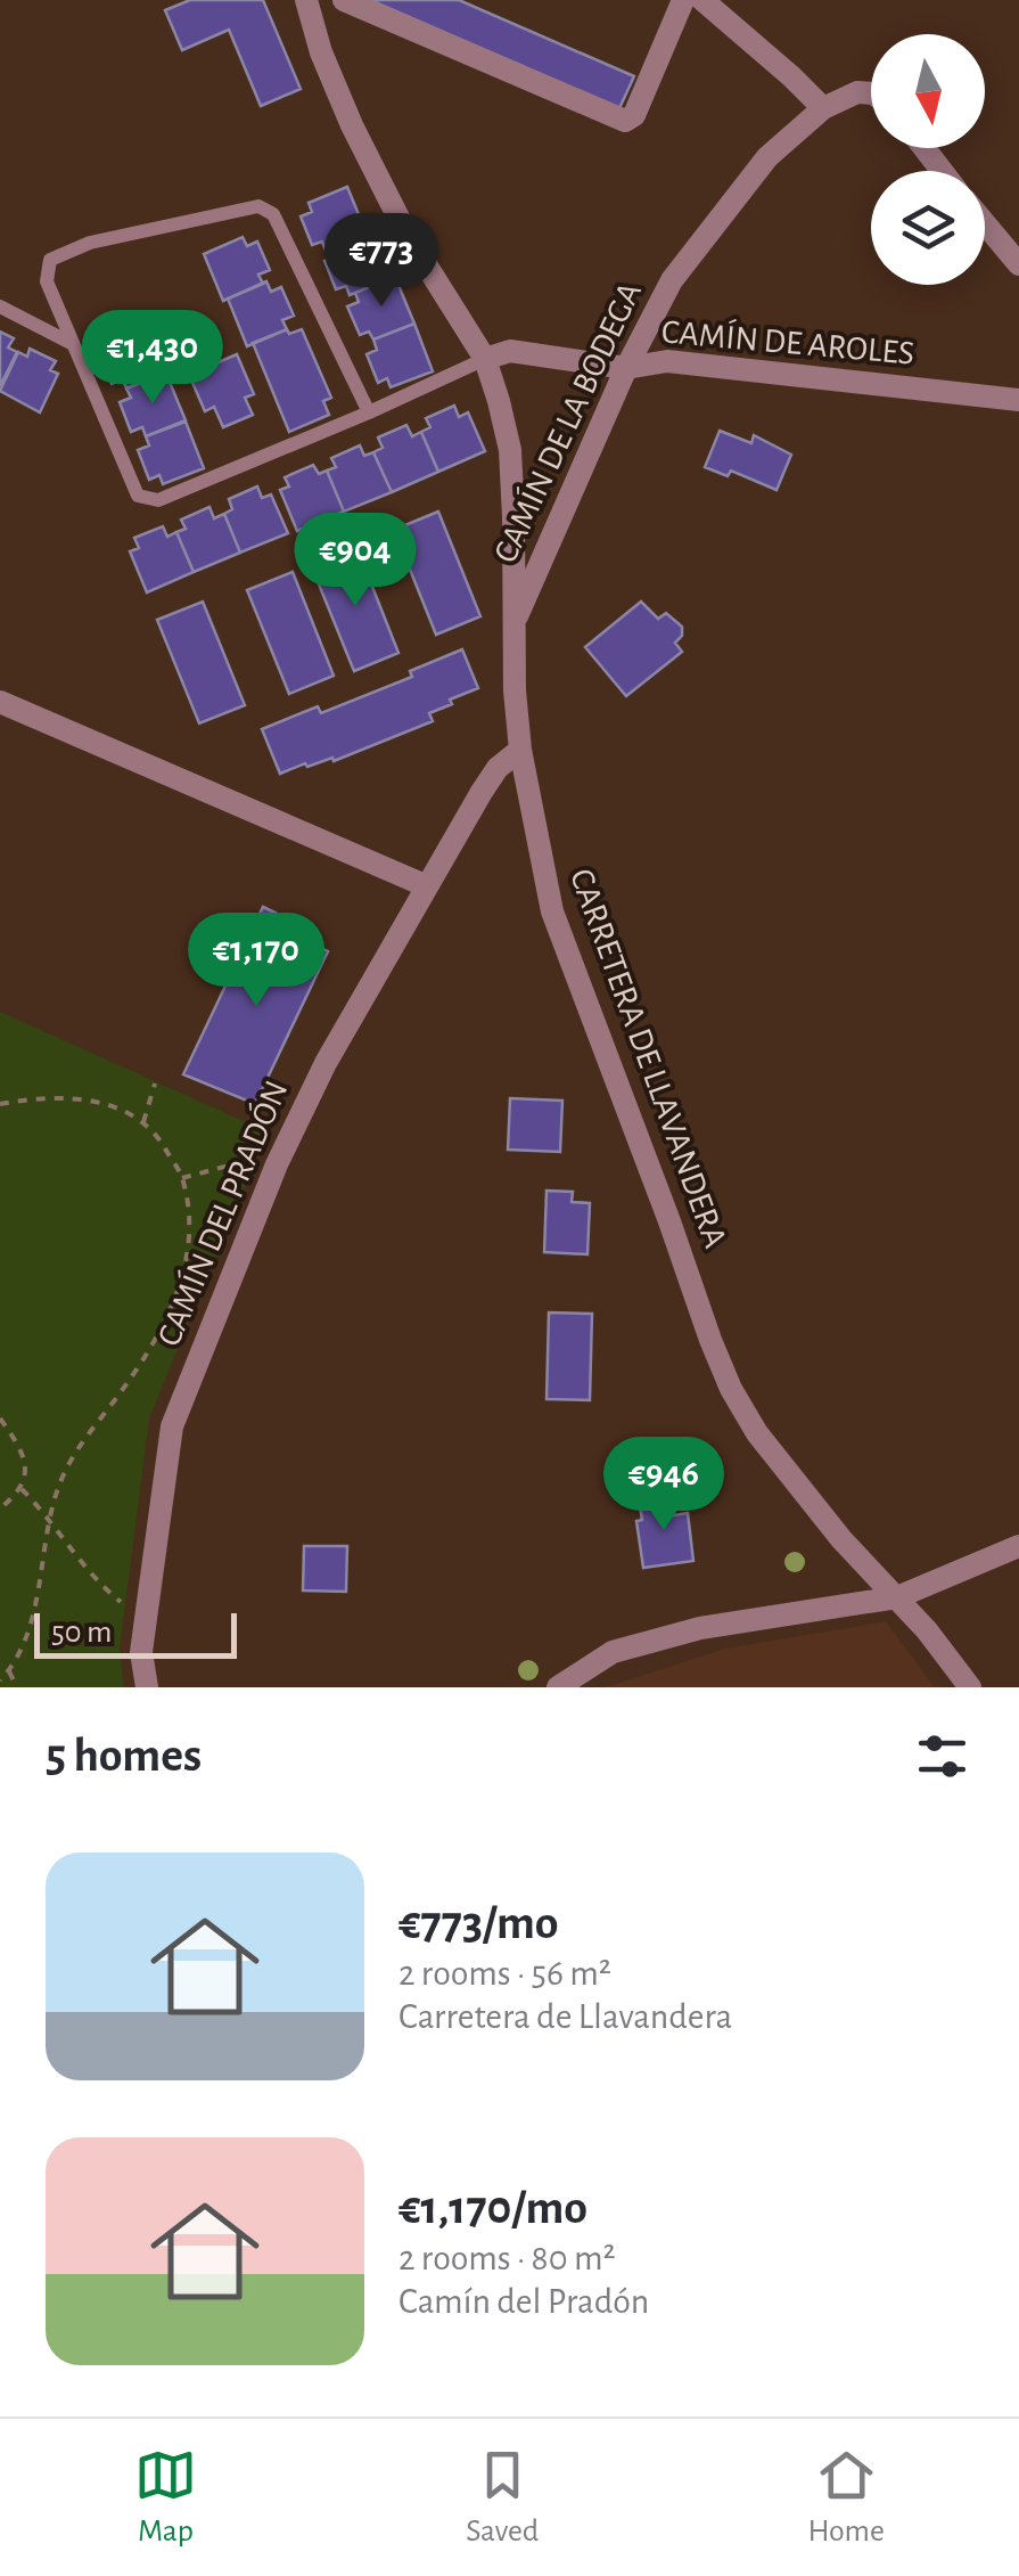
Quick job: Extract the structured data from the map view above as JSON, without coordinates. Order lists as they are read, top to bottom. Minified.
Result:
{"streets":{"street":["CAMÍN DE AROLES","CAMÍN DE LA BODEGA","CARRETERA DE LLAVANDERA","CAMÍN DEL PRADÓN"]},"crossings":[["CAMÍN DE AROLES","CAMÍN DE LA BODEGA"],["CAMÍN DE AROLES","CARRETERA DE LLAVANDERA"],["CAMÍN DE LA BODEGA","CARRETERA DE LLAVANDERA"],["CARRETERA DE LLAVANDERA","CAMÍN DEL PRADÓN"]],"scale_bar":"50 m","north":"bottom","page":{"price":["€773","€1,430","€904","€1,170","€946"],"scale":"50 m","heading":"5 homes","list":[{"name":"€773/mo","note":"2 rooms · 56 m² · Carretera de Llavandera"},{"name":"€1,170/mo","note":"2 rooms · 80 m² · Camín del Pradón"}],"tabs":["Map","Saved","Home"]}}
